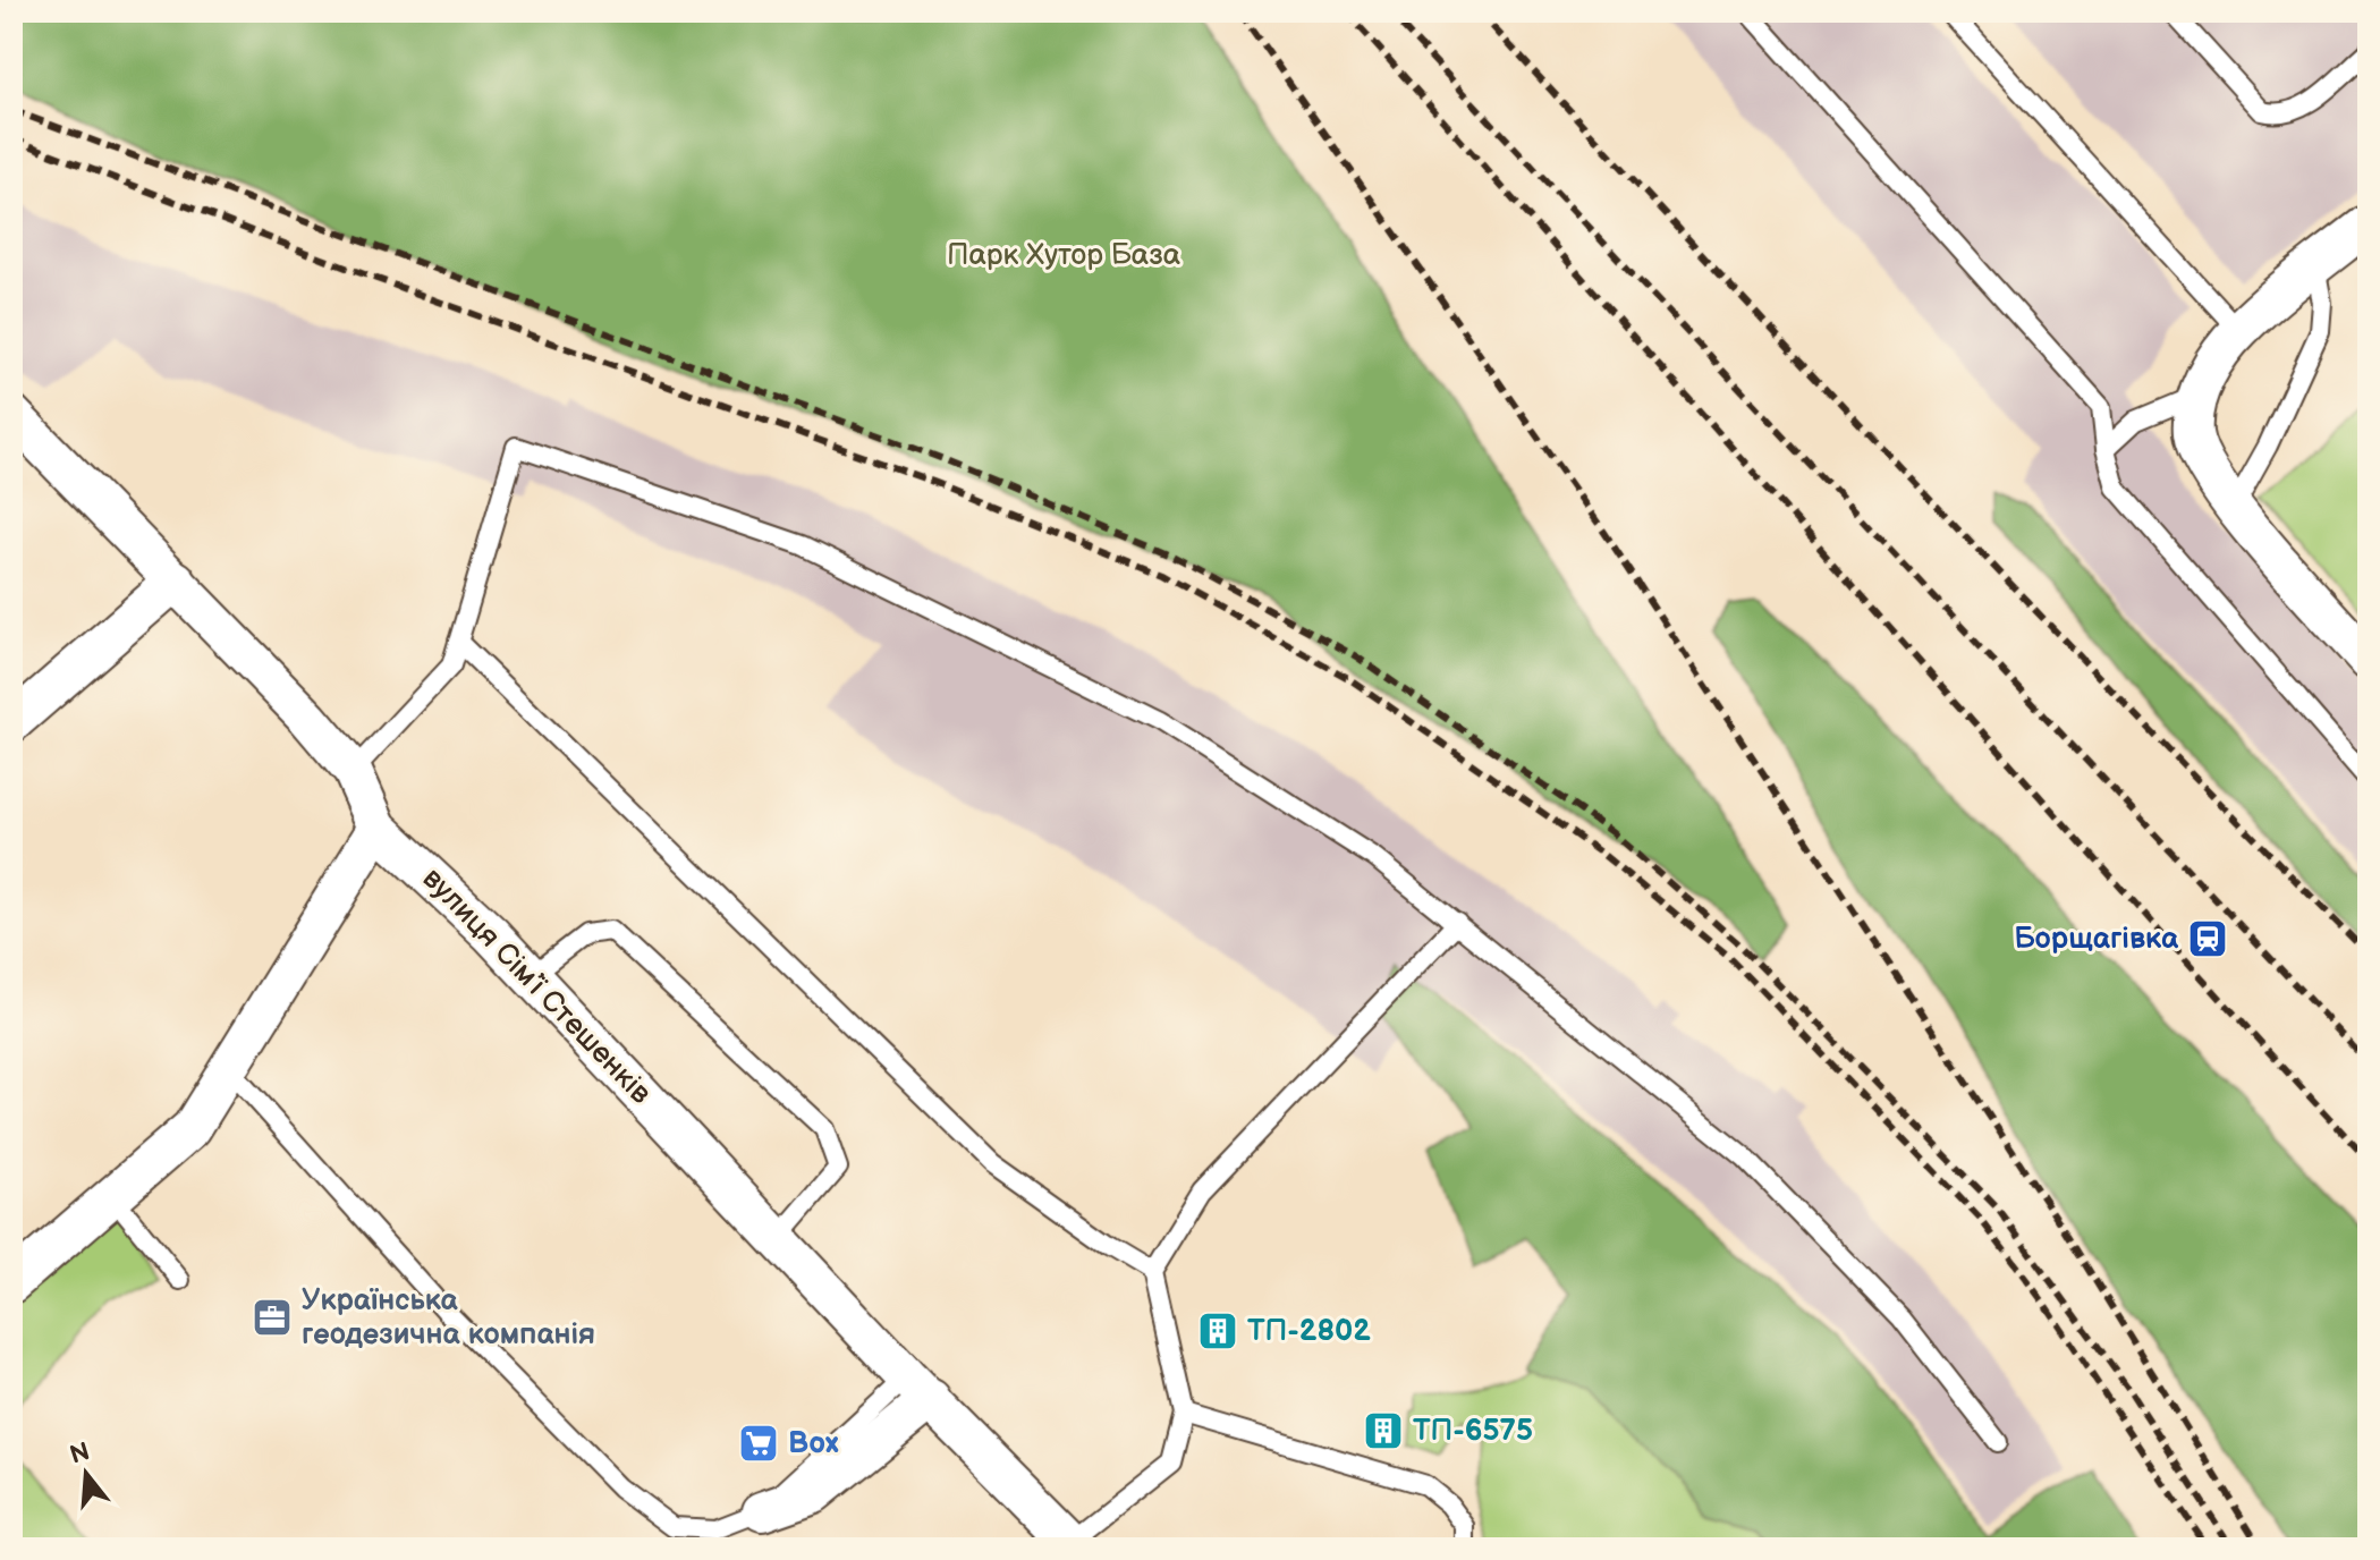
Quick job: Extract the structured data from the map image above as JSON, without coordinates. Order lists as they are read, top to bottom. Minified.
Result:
{"streets":{"street":["вулиця Сімʼї Стешенків"]},"parks":["Парк Хутор База"],"places":{"station":["Борщагівка"],"office":["Українська геодезична компанія"],"building":["ТП-2802","ТП-6575"],"supermarket":["Box"]},"north":"top"}
